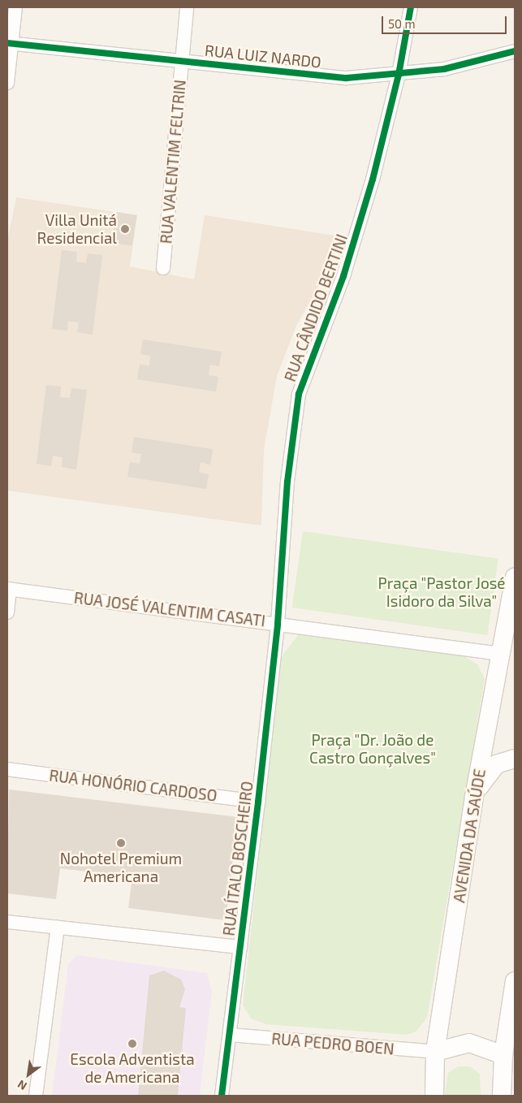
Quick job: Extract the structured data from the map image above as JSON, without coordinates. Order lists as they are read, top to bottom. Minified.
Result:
{"streets":{"main road":["AVENIDA DA SAÚDE"],"street":["RUA LUIZ NARDO","RUA VALENTIM FELTRIN","RUA CÂNDIDO BERTINI","RUA JOSÉ VALENTIM CASATI","RUA HONÓRIO CARDOSO","RUA ÍTALO BOSCHEIRO","RUA PEDRO BOEN"]},"crossings":[["RUA LUIZ NARDO","RUA VALENTIM FELTRIN"],["RUA LUIZ NARDO","RUA CÂNDIDO BERTINI"],["RUA CÂNDIDO BERTINI","RUA JOSÉ VALENTIM CASATI"],["RUA CÂNDIDO BERTINI","RUA ÍTALO BOSCHEIRO"],["RUA JOSÉ VALENTIM CASATI","AVENIDA DA SAÚDE"],["RUA JOSÉ VALENTIM CASATI","RUA ÍTALO BOSCHEIRO"],["RUA HONÓRIO CARDOSO","RUA ÍTALO BOSCHEIRO"],["AVENIDA DA SAÚDE","RUA PEDRO BOEN"],["RUA ÍTALO BOSCHEIRO","RUA PEDRO BOEN"]],"parks":["Praça \"Pastor José Isidoro da Silva\"","Praça \"Dr. João de Castro Gonçalves\""],"places":["Villa Unitá Residencial","Nohotel Premium Americana","Escola Adventista de Americana"],"scale_bar":"50 m","north":"bottom left"}
